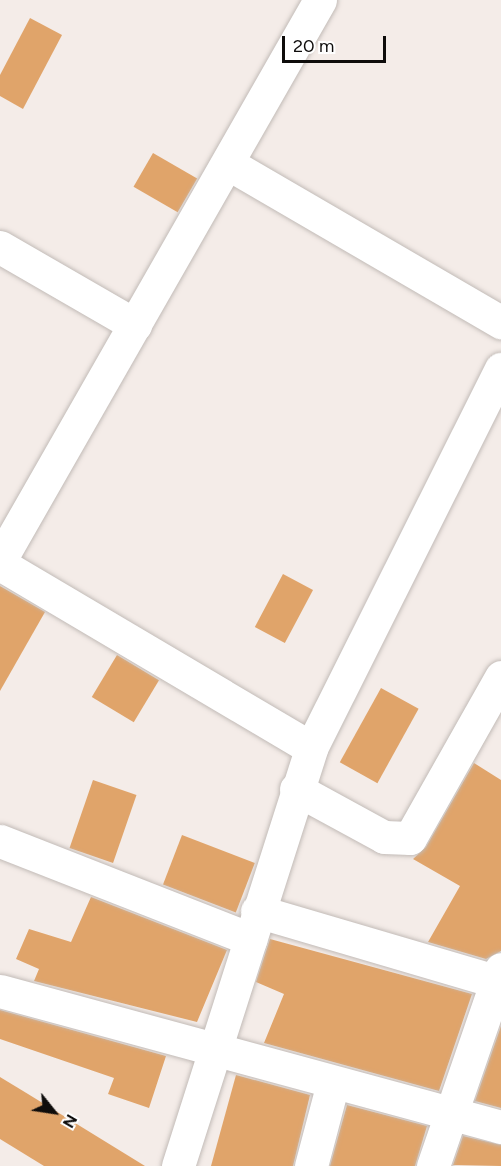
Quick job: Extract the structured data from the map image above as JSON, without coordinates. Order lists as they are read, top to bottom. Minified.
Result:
{"scale_bar":"20 m","north":"bottom right"}
